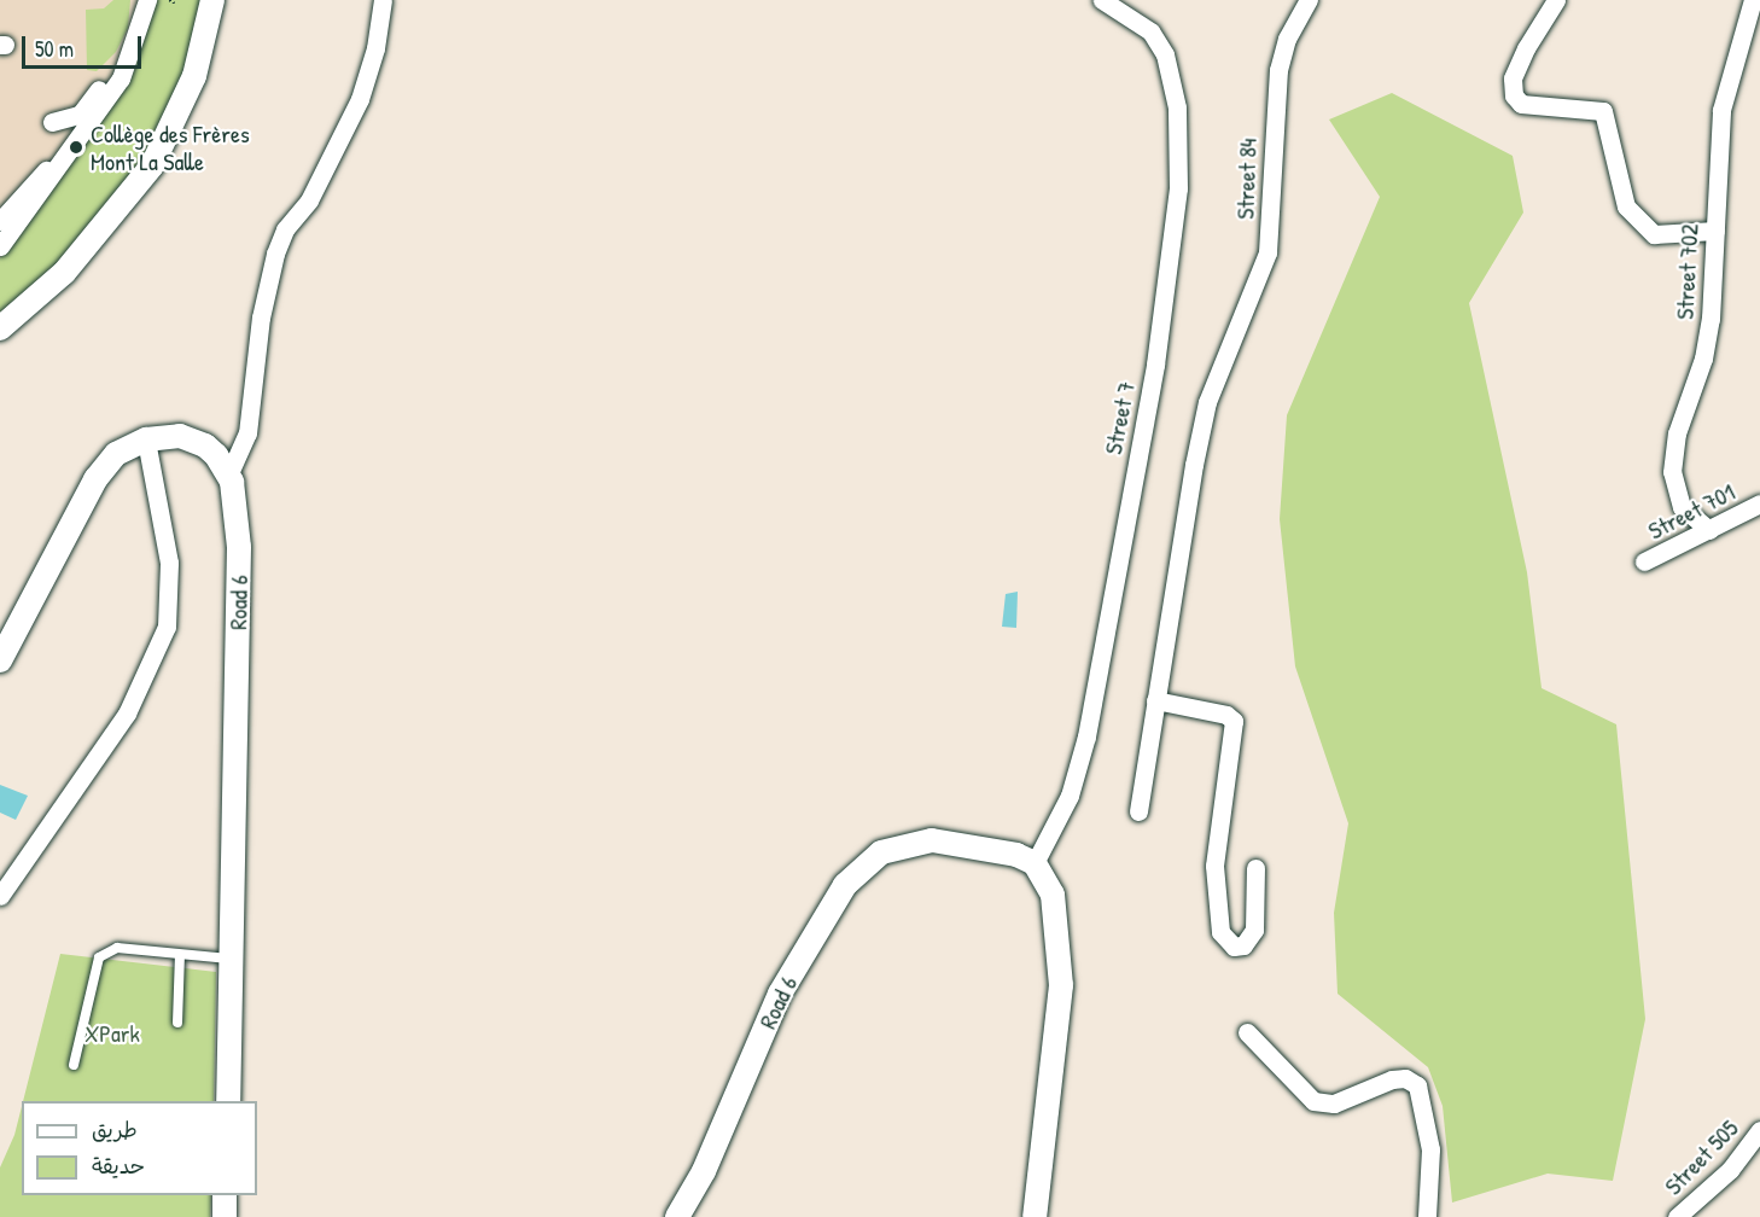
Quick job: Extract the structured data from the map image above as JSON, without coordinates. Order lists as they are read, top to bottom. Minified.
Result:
{"streets":{"street":["Street 84","Street 702","Street 7","Street 701","Road 6","Street 505"]},"crossings":[["Street 702","Street 701"],["Street 7","Road 6"]],"parks":["XPark"],"places":["Collège des Frères Mont La Salle"],"legend":["طريق","حديقة"],"scale_bar":"50 m"}
